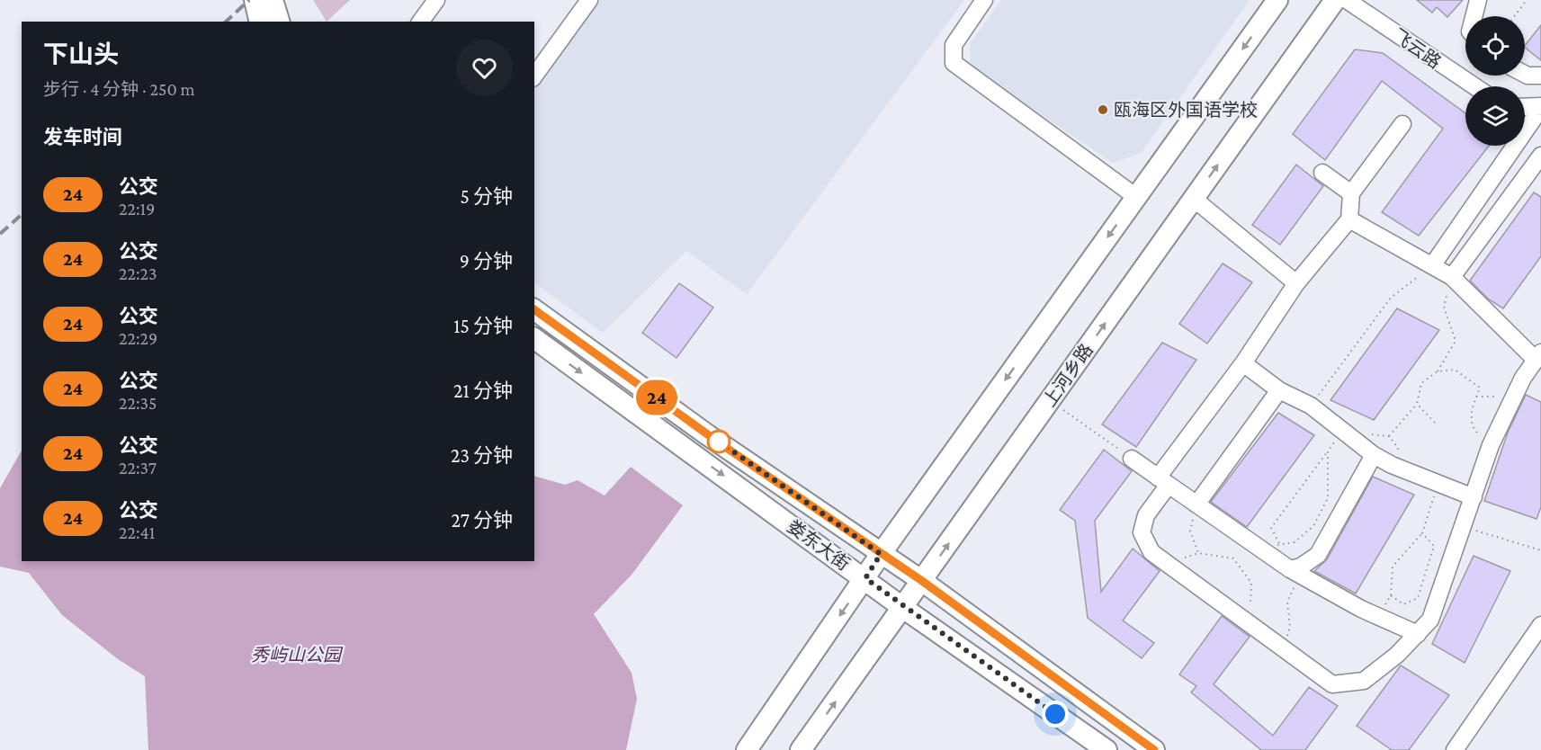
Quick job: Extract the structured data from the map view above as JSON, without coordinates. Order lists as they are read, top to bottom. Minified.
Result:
{"streets":{"main road":["上河乡路","娄东大街"],"street":["飞云路"]},"crossings":[["上河乡路","娄东大街"]],"parks":["秀屿山公园"],"places":["瓯海区外国语学校"],"lines":["bus line 24"],"page":{"on_map":"24","heading":[["下山头","步行 · 4 分钟 · 250 m"],"发车时间"],"list":[{"mark":"24","name":"公交","note":"22:19","value":"5 分钟"},{"mark":"24","name":"公交","note":"22:23","value":"9 分钟"},{"mark":"24","name":"公交","note":"22:29","value":"15 分钟"},{"mark":"24","name":"公交","note":"22:35","value":"21 分钟"},{"mark":"24","name":"公交","note":"22:37","value":"23 分钟"},{"mark":"24","name":"公交","note":"22:41","value":"27 分钟"}]}}
